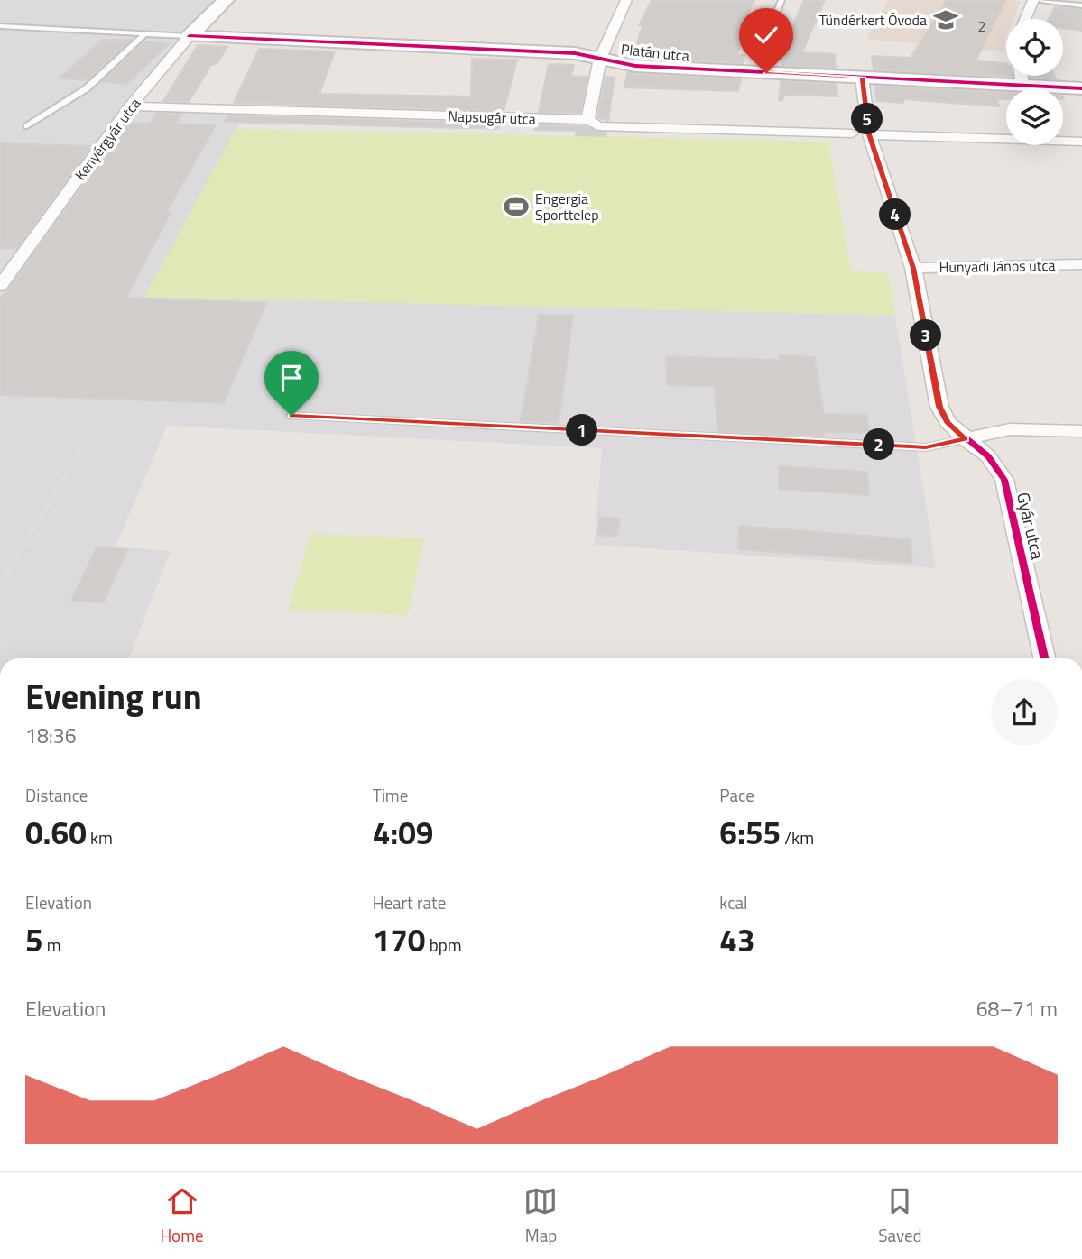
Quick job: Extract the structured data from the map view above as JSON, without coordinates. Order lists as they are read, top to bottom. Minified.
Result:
{"streets":{"street":["Platán utca","Napsugár utca","Kenyérgyár utca","Hunyadi János utca","Gyár utca"]},"crossings":[["Platán utca","Kenyérgyár utca"],["Platán utca","Gyár utca"],["Napsugár utca","Kenyérgyár utca"],["Hunyadi János utca","Gyár utca"]],"places":{"school or university":["Tündérkert Óvoda"],"sports":["Engergia Sporttelep"]},"house_numbers":["2"],"page":{"pins":["5","4","3","1","2"],"heading":["Evening run","18:36"],"stats":[["Distance","0.60 km"],["Time","4:09"],["Pace","6:55 /km"],["Elevation","5 m"],["Heart rate","170 bpm"],["kcal","43"]],"chart":["Elevation","68–71 m"],"tabs":["Home","Map","Saved"]}}
